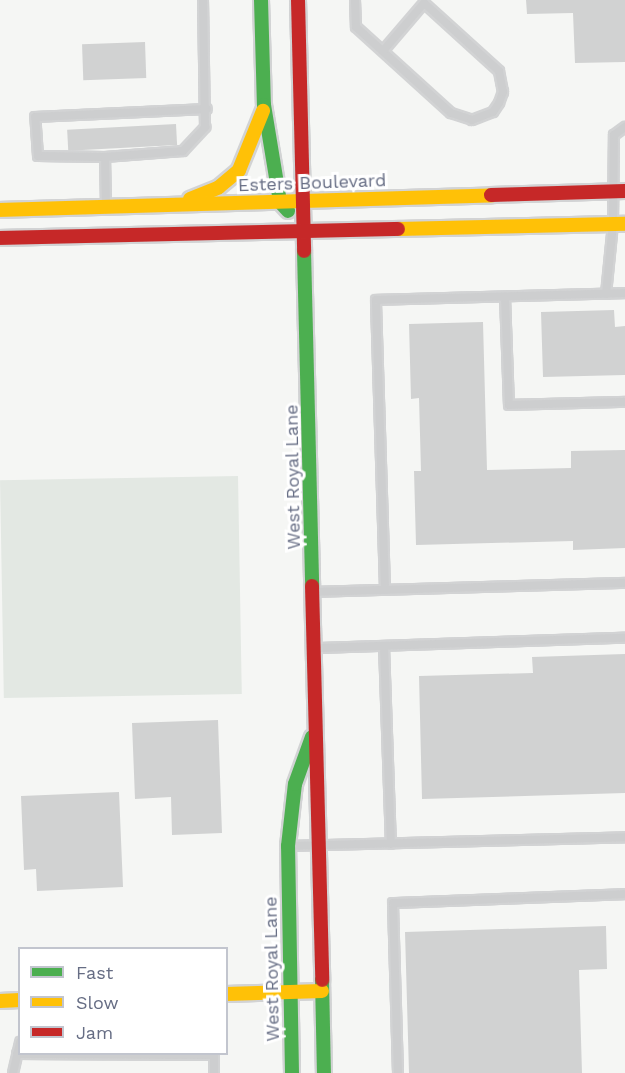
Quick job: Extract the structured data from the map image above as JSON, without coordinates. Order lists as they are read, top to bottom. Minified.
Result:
{"streets":{"main road":["Esters Boulevard","West Royal Lane"]},"crossings":[["Esters Boulevard","West Royal Lane"]],"legend":["Fast","Slow","Jam"]}
